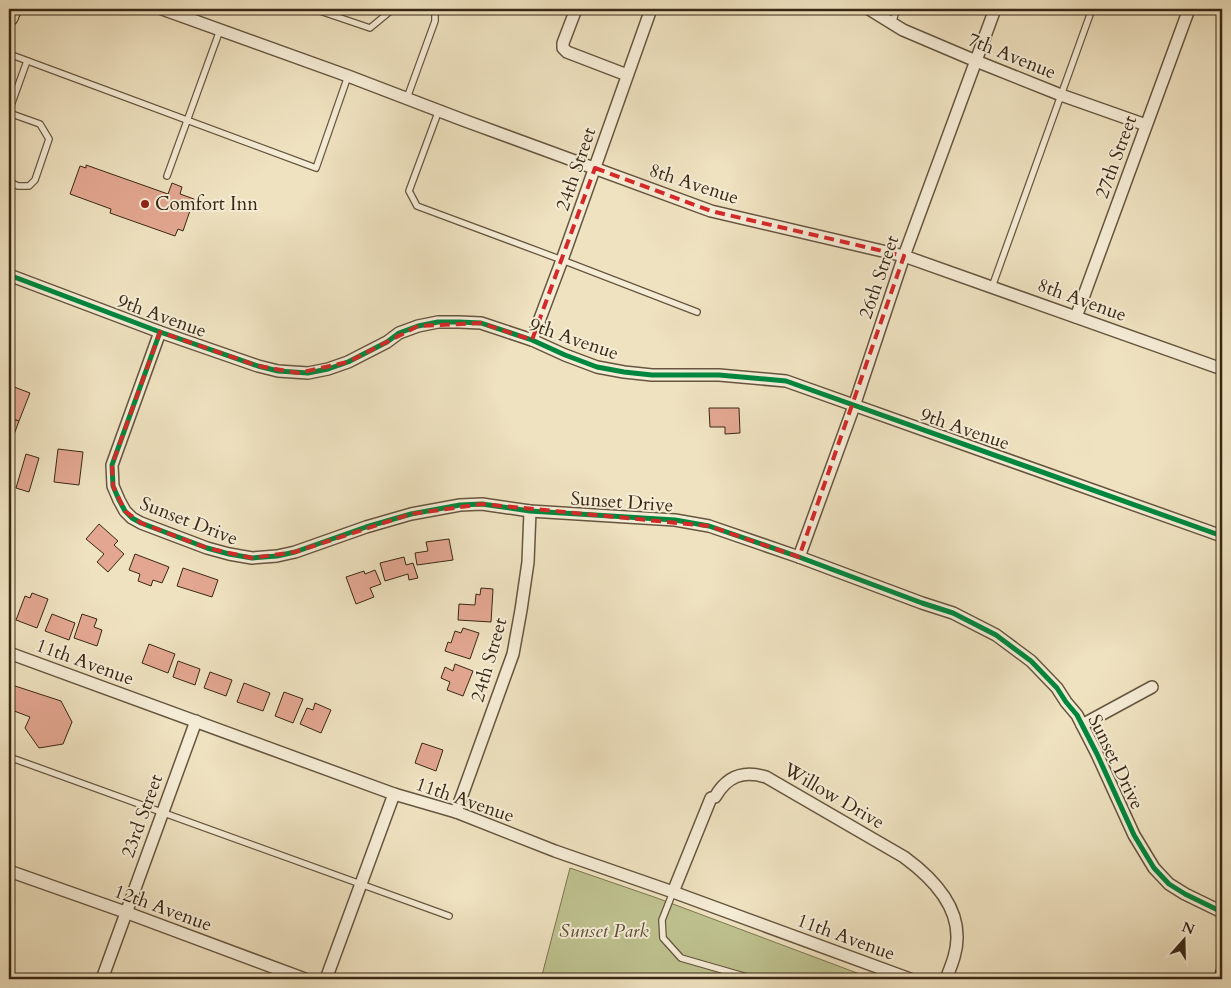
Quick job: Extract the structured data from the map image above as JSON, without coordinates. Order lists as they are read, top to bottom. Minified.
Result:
{"streets":{"street":["7th Avenue","27th Street","24th Street","8th Avenue","26th Street","9th Avenue","Sunset Drive","11th Avenue","Willow Drive","23rd Street","12th Avenue"]},"crossings":[["7th Avenue","27th Street"],["7th Avenue","26th Street"],["27th Street","8th Avenue"],["24th Street","8th Avenue"],["24th Street","9th Avenue"],["24th Street","Sunset Drive"],["24th Street","11th Avenue"],["8th Avenue","26th Street"],["26th Street","9th Avenue"],["26th Street","Sunset Drive"],["9th Avenue","Sunset Drive"],["11th Avenue","Willow Drive"],["11th Avenue","23rd Street"],["23rd Street","12th Avenue"]],"parks":["Sunset Park"],"places":["Comfort Inn"],"north":"top"}
